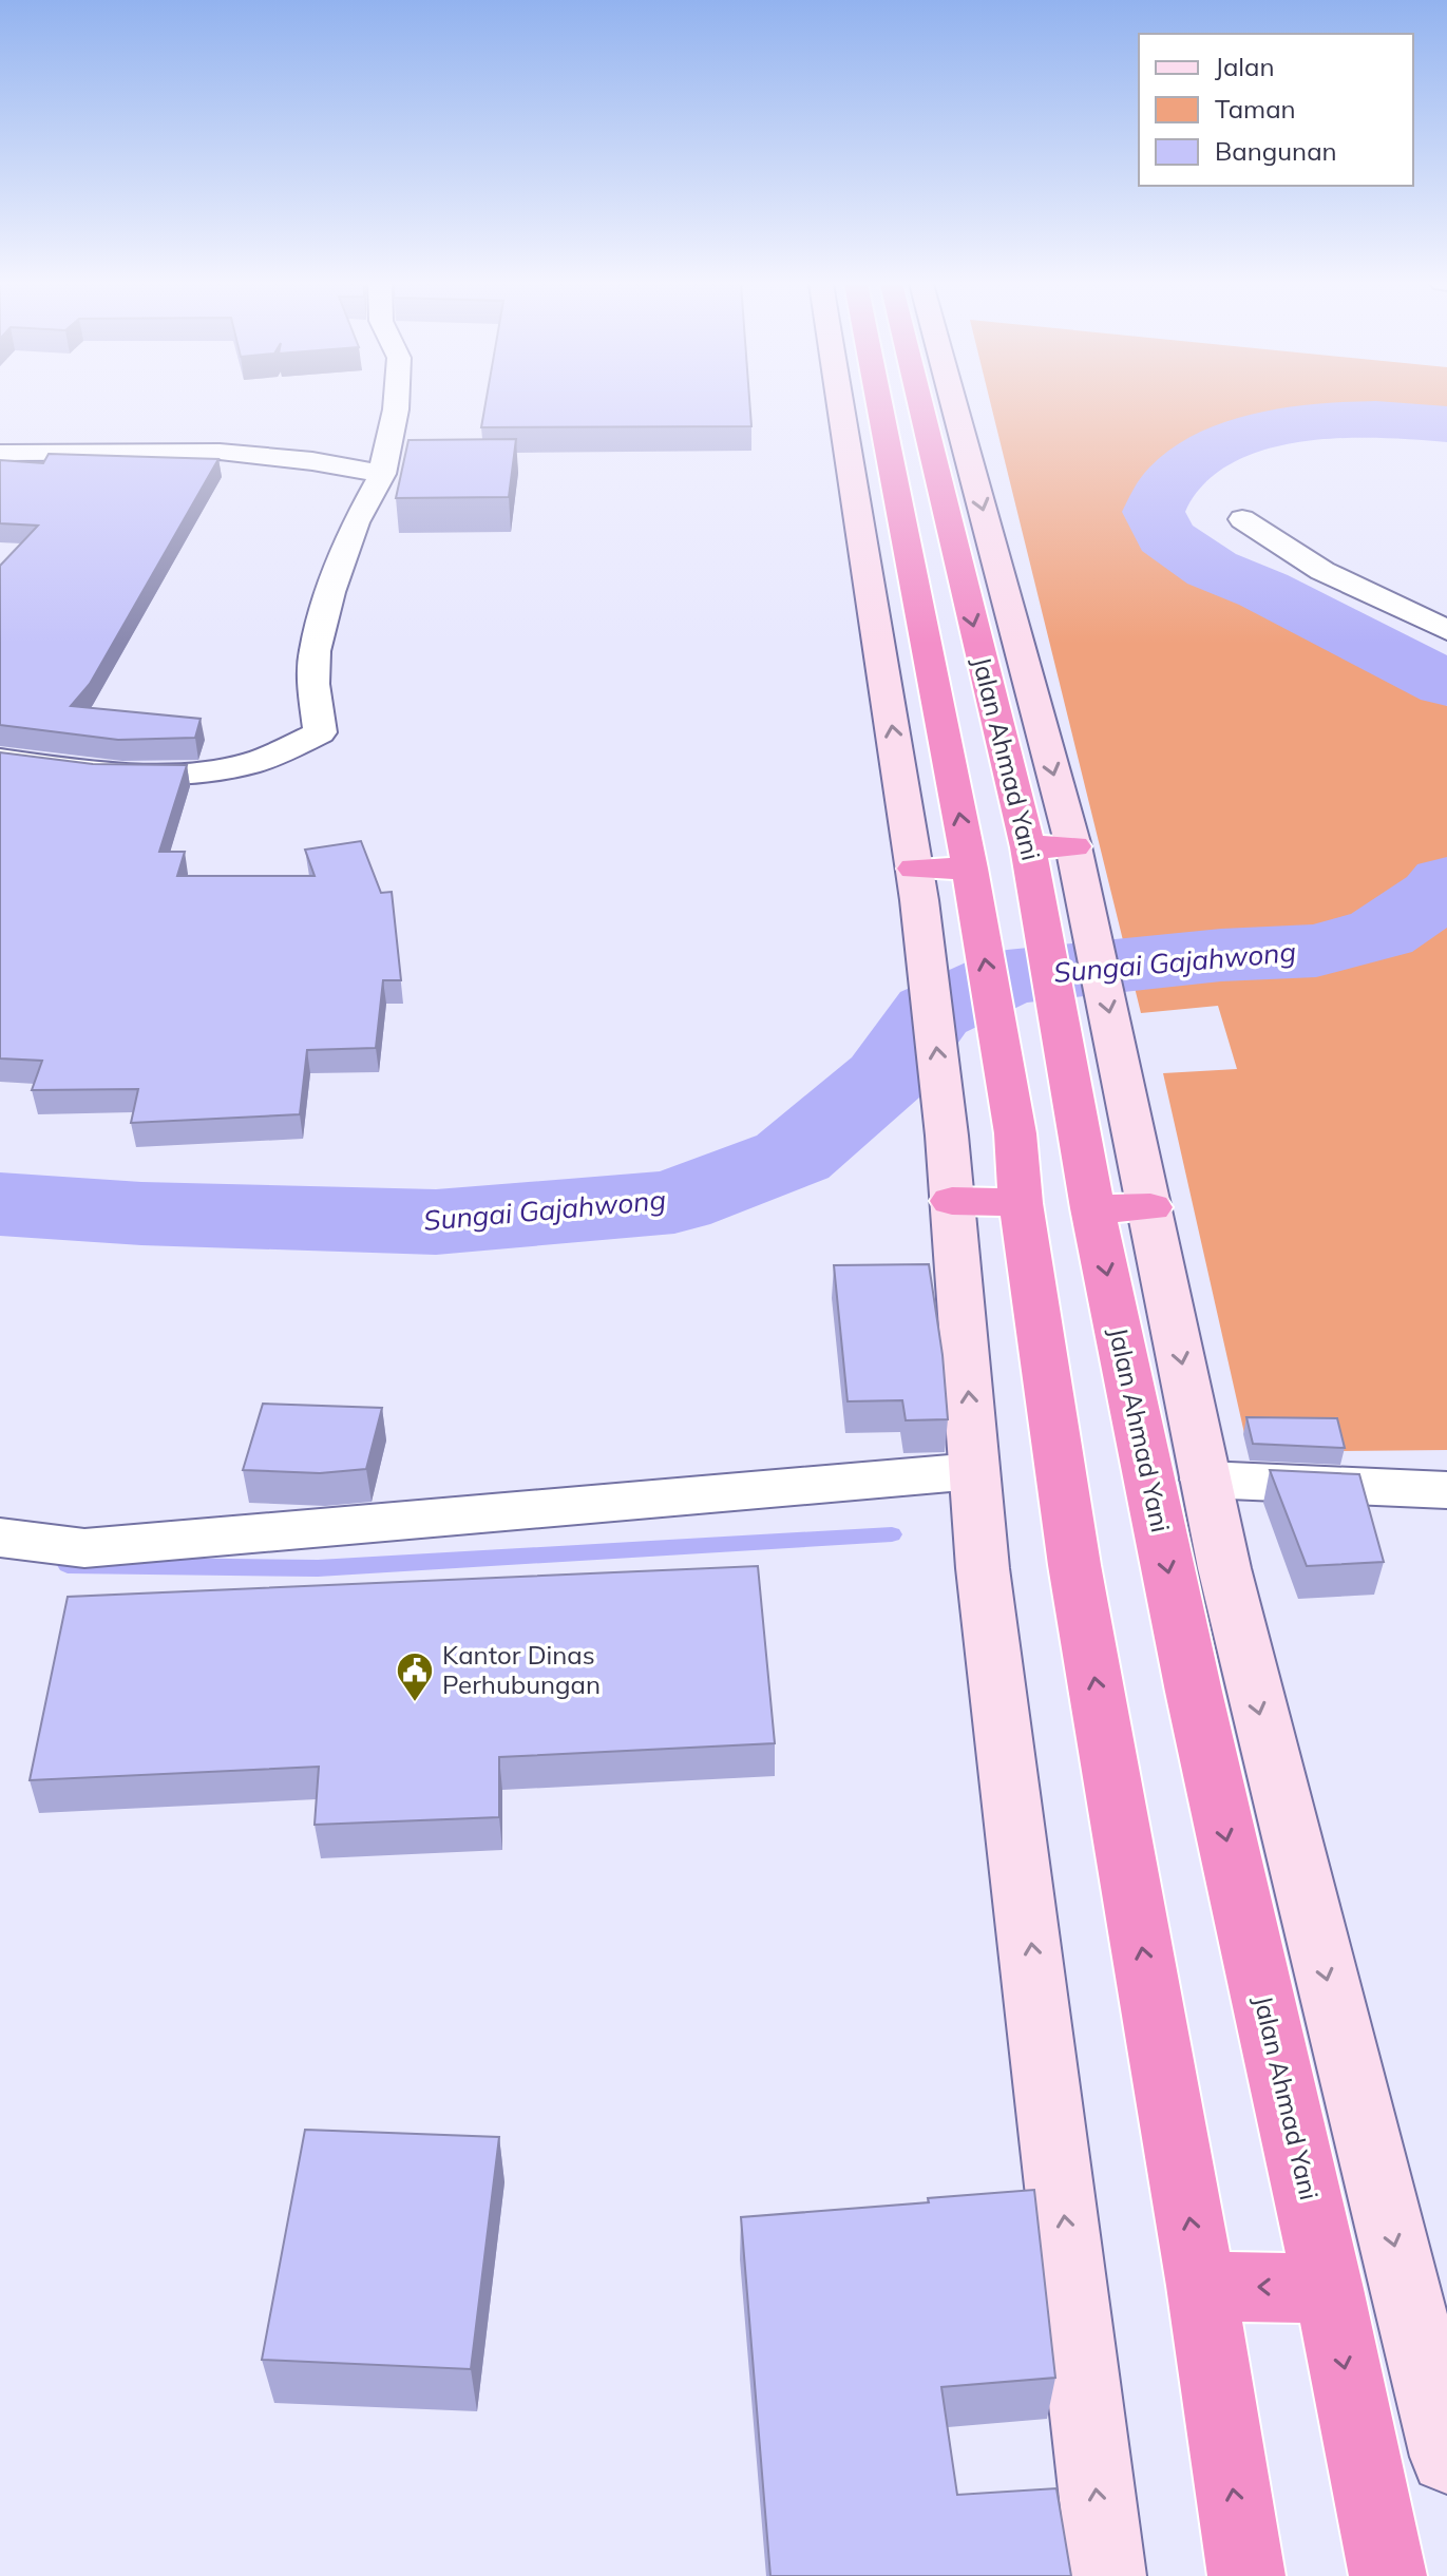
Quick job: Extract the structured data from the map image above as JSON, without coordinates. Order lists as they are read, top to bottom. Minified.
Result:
{"streets":{"highway":["Jalan Ahmad Yani"]},"water":["Sungai Gajahwong"],"places":{"public building":["Kantor Dinas Perhubungan"]},"legend":["Jalan","Taman","Bangunan"]}
